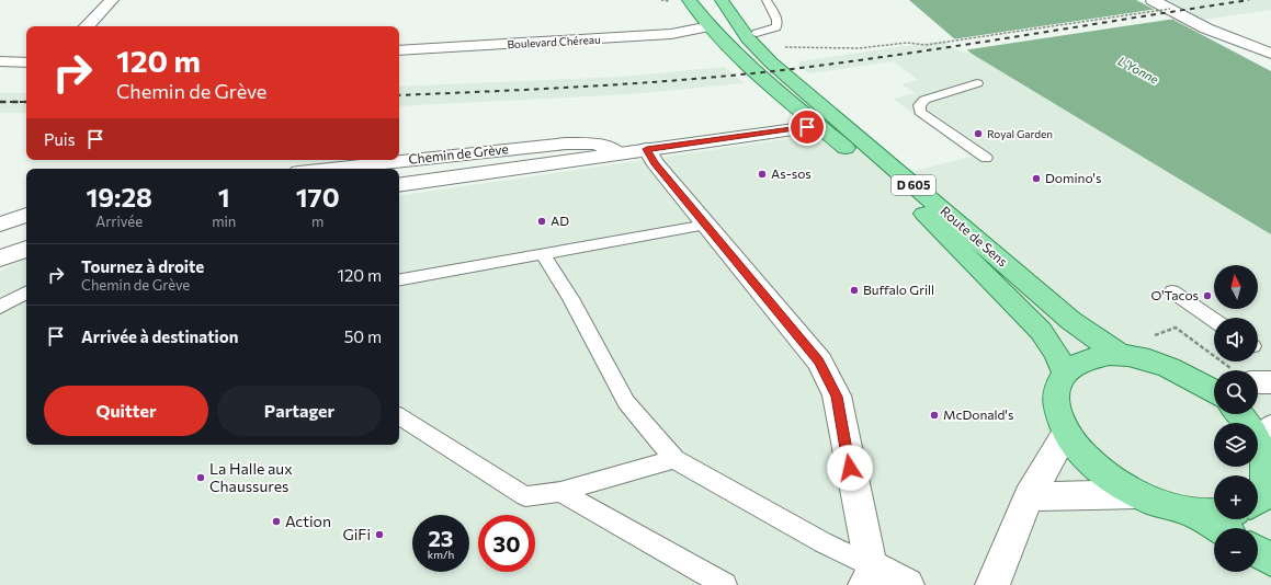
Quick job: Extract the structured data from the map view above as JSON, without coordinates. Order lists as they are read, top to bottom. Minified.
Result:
{"streets":{"main road":["D 605","Route de Sens"],"street":["Boulevard Chéreau","Chemin de Grève"]},"crossings":[["Boulevard Chéreau","Route de Sens"],["Chemin de Grève","Route de Sens"]],"water":["L'Yonne"],"places":["Royal Garden","As-sos","Domino's","AD","Buffalo Grill","O'Tacos","McDonald's","La Halle aux Chaussures","Action","GiFi"],"north":"top","page":{"turn":["120 m","Chemin de Grève"],"then":"Puis","eta":["19:28","Arrivée","1","min","170","m"],"list":[{"name":"Tournez à droite","note":"Chemin de Grève","value":"120 m"},{"name":"Arrivée à destination","value":"50 m"}],"map_buttons":["+","−"],"buttons":["Quitter","Partager"],"speed":"23 km/h","limit":"30"}}
